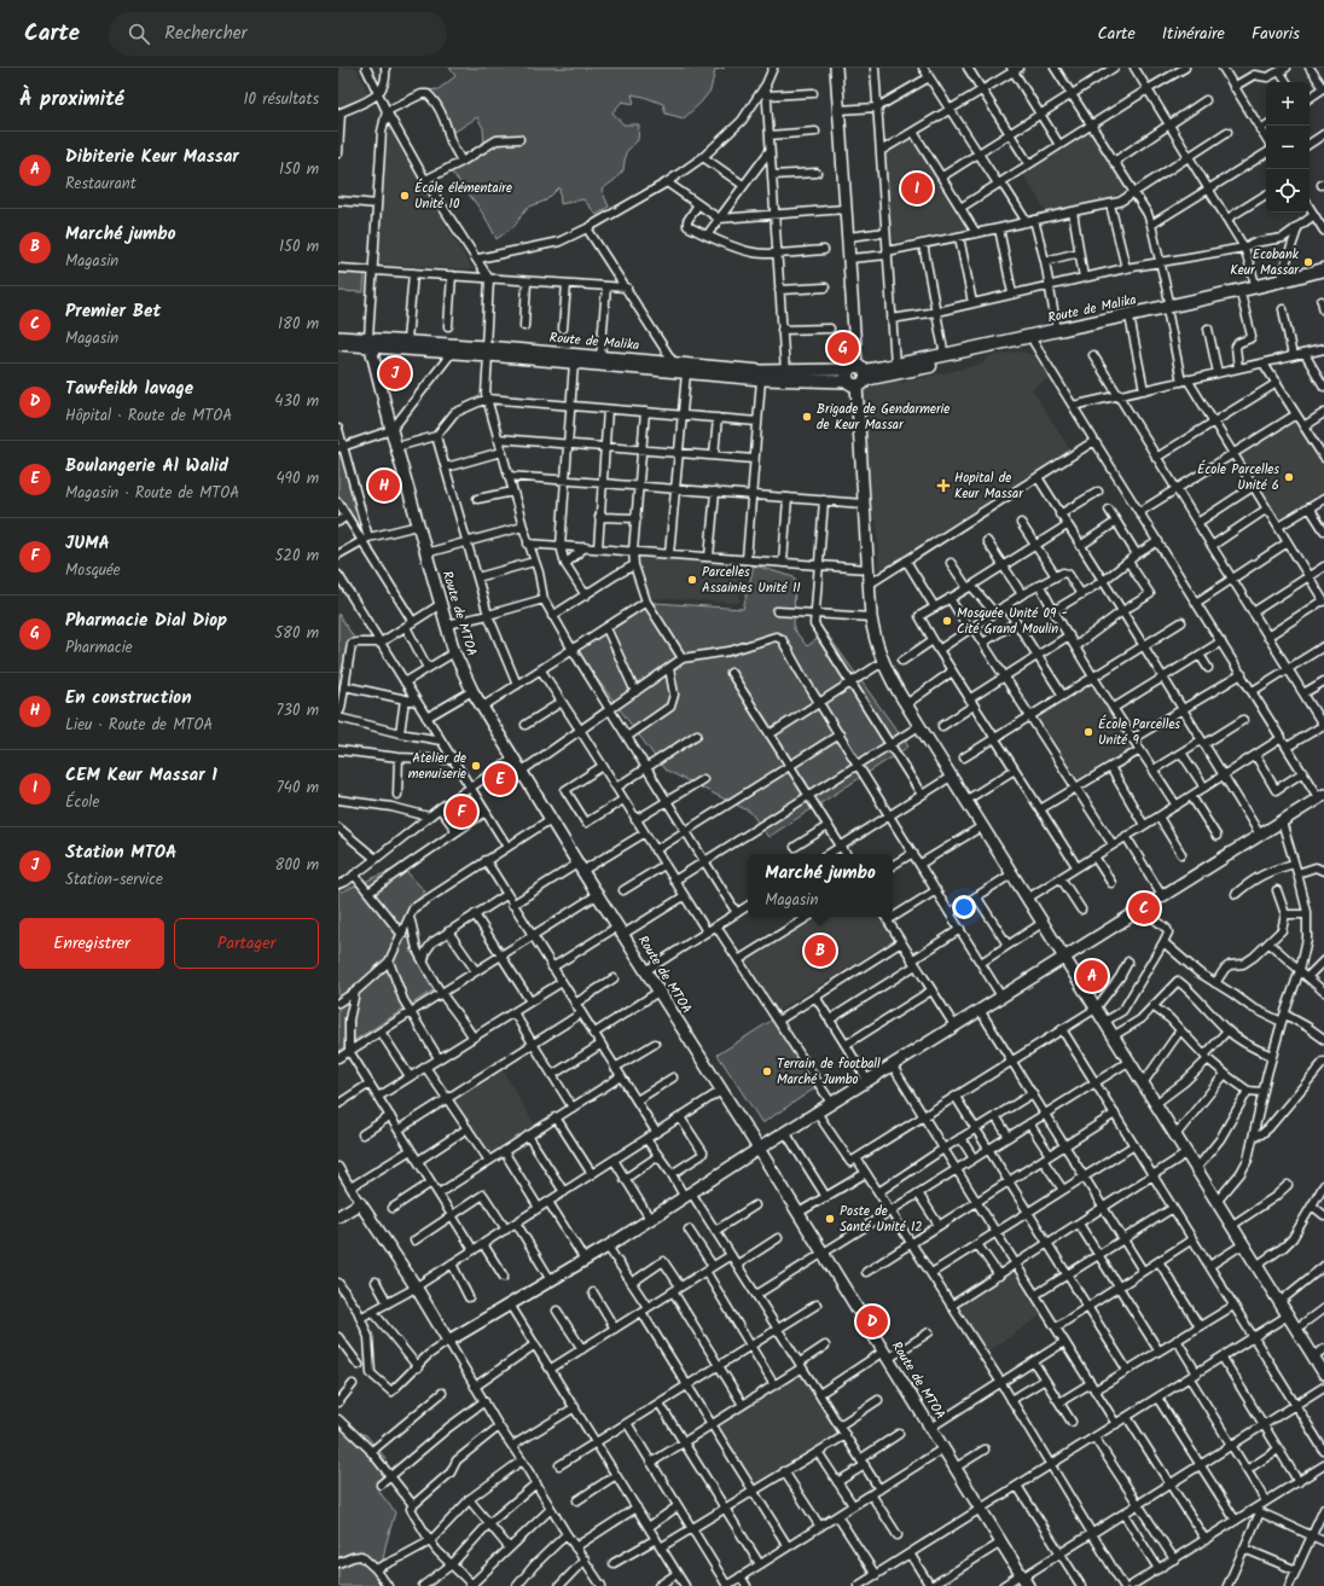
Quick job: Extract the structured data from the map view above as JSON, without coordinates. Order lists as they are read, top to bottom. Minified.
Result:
{"streets":{"main road":["Route de Malika"],"street":["Route de MTOA"]},"crossings":[["Route de Malika","Route de MTOA"]],"places":{"other":["École élémentaire Unité 10","Ecobank Keur Massar","Brigade de Gendarmerie de Keur Massar","École Parcelles Unité 6","Parcelles Assainies Unité 11","Mosquée Unité 09 - Cité Grand Moulin","École Parcelles Unité 9","Atelier de menuiserie","Terrain de football Marché Jumbo","Poste de Santé Unité 12"],"health":["Hopital de Keur Massar"]},"page":{"header":"Carte","search":"Rechercher","nav":["Carte","Itinéraire","Favoris"],"heading":["À proximité","10 résultats"],"map_buttons":["+","−"],"list":[{"mark":"A","name":"Dibiterie Keur Massar","note":"Restaurant","value":"150 m"},{"mark":"B","name":"Marché jumbo","note":"Magasin","value":"150 m"},{"mark":"C","name":"Premier Bet","note":"Magasin","value":"180 m"},{"mark":"D","name":"Tawfeikh lavage","note":"Hôpital · Route de MTOA","value":"430 m"},{"mark":"E","name":"Boulangerie Al Walid","note":"Magasin · Route de MTOA","value":"490 m"},{"mark":"F","name":"JUMA","note":"Mosquée","value":"520 m"},{"mark":"G","name":"Pharmacie Dial Diop","note":"Pharmacie","value":"580 m"},{"mark":"H","name":"En construction","note":"Lieu · Route de MTOA","value":"730 m"},{"mark":"I","name":"CEM Keur Massar 1","note":"École","value":"740 m"},{"mark":"J","name":"Station MTOA","note":"Station-service","value":"800 m"}],"pins":["I","G","J","H","E","F","C","B","A","D"],"popup":["Marché jumbo","Magasin"],"buttons":["Enregistrer","Partager"]}}
